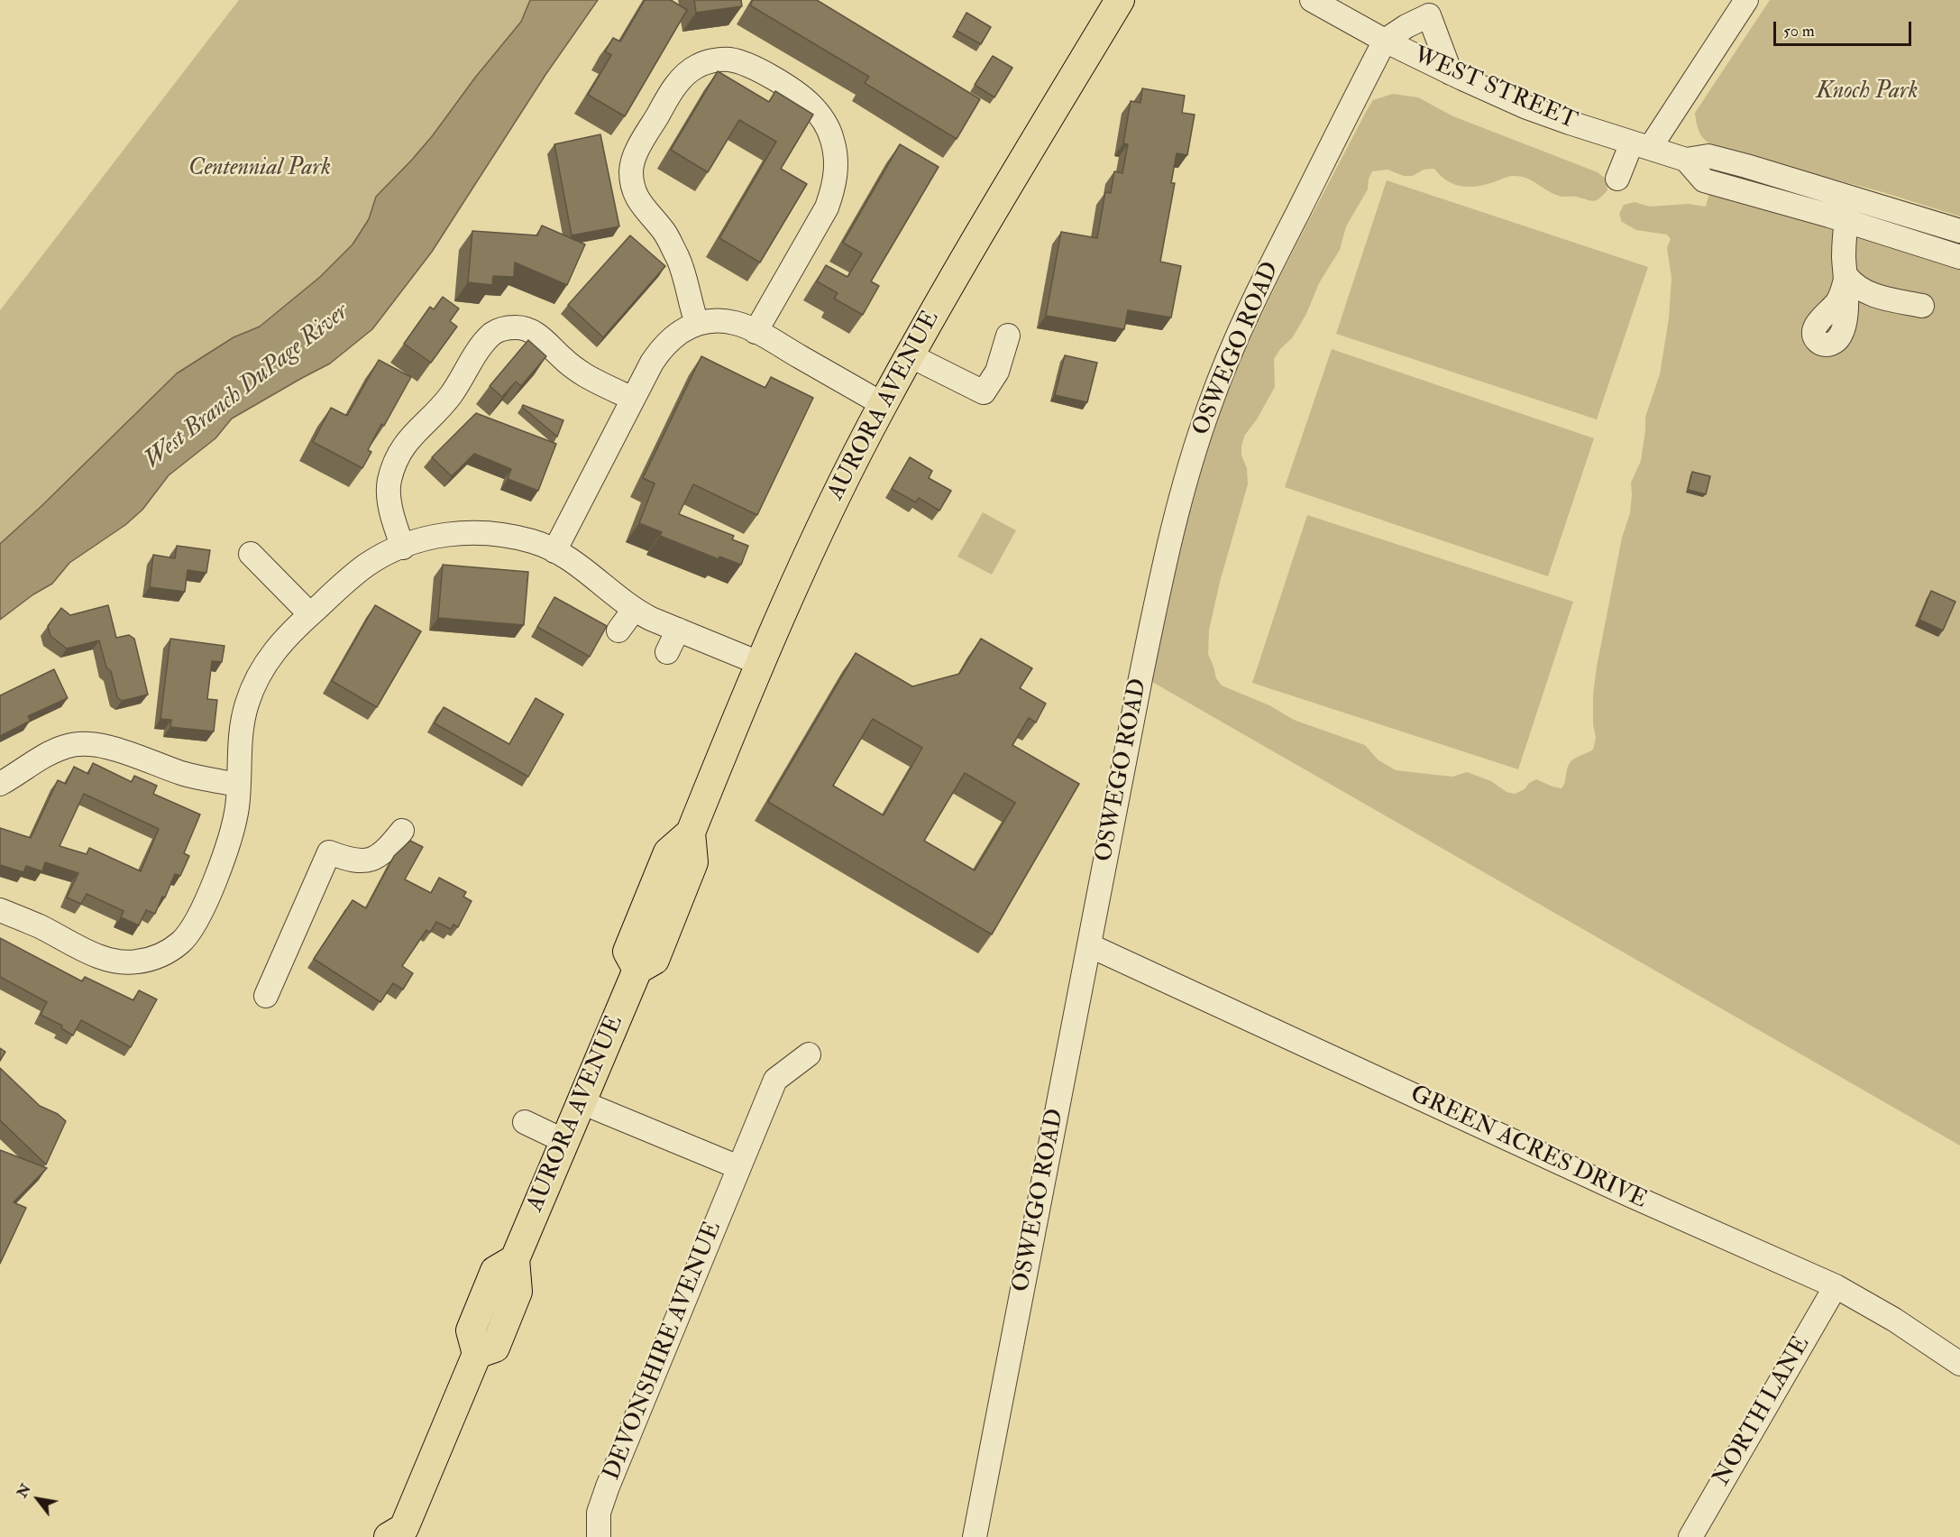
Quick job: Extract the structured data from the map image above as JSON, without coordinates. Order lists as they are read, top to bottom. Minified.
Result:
{"streets":{"main road":["AURORA AVENUE"],"street":["WEST STREET","OSWEGO ROAD","GREEN ACRES DRIVE","DEVONSHIRE AVENUE","NORTH LANE"]},"crossings":[["WEST STREET","OSWEGO ROAD"],["OSWEGO ROAD","GREEN ACRES DRIVE"],["GREEN ACRES DRIVE","NORTH LANE"]],"water":["West Branch DuPage River"],"parks":["Knoch Park","Centennial Park"],"scale_bar":"50 m","north":"top left"}
